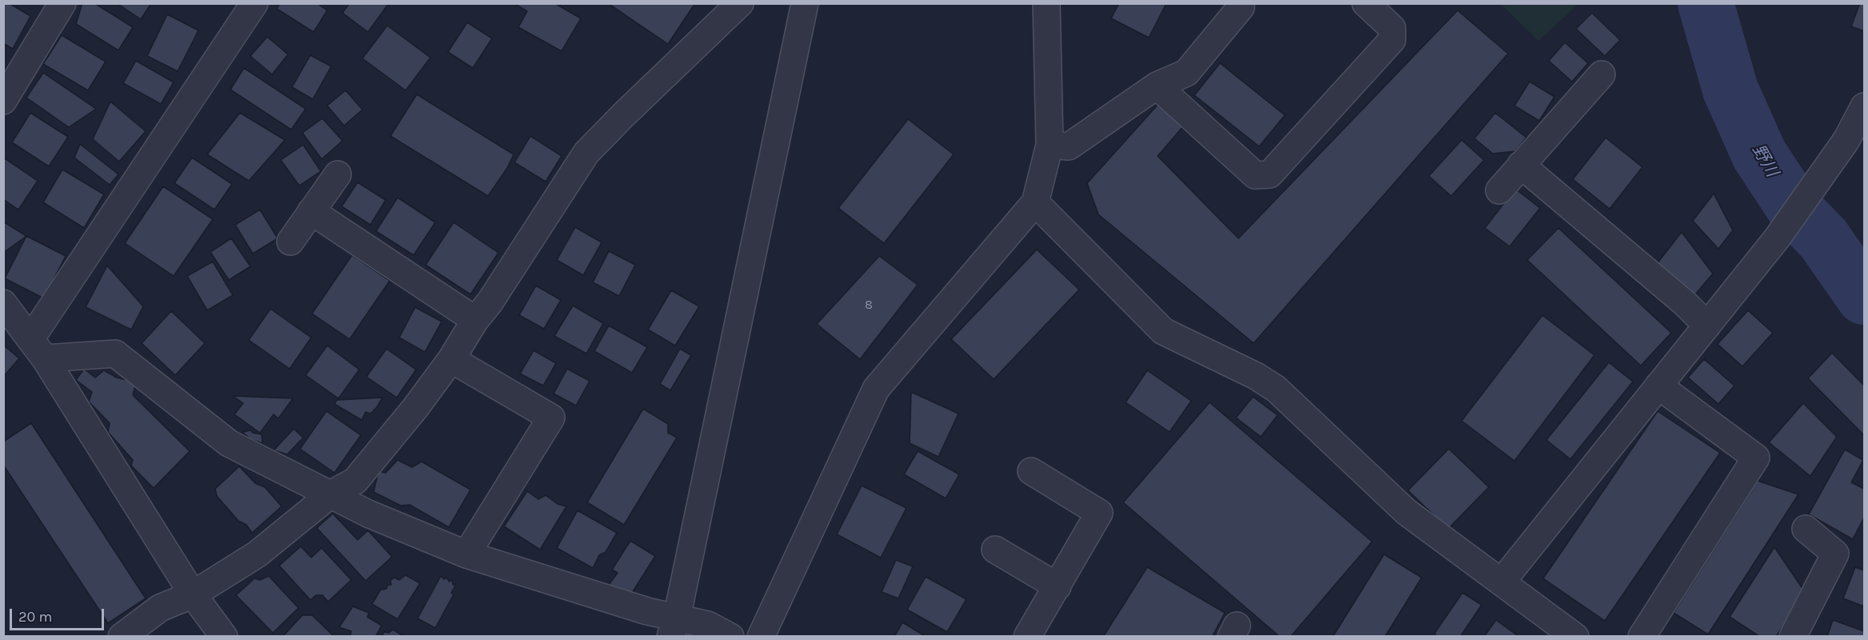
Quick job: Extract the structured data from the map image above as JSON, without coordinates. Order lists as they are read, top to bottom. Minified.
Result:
{"water":["野川"],"house_numbers":["8"],"scale_bar":"20 m"}
